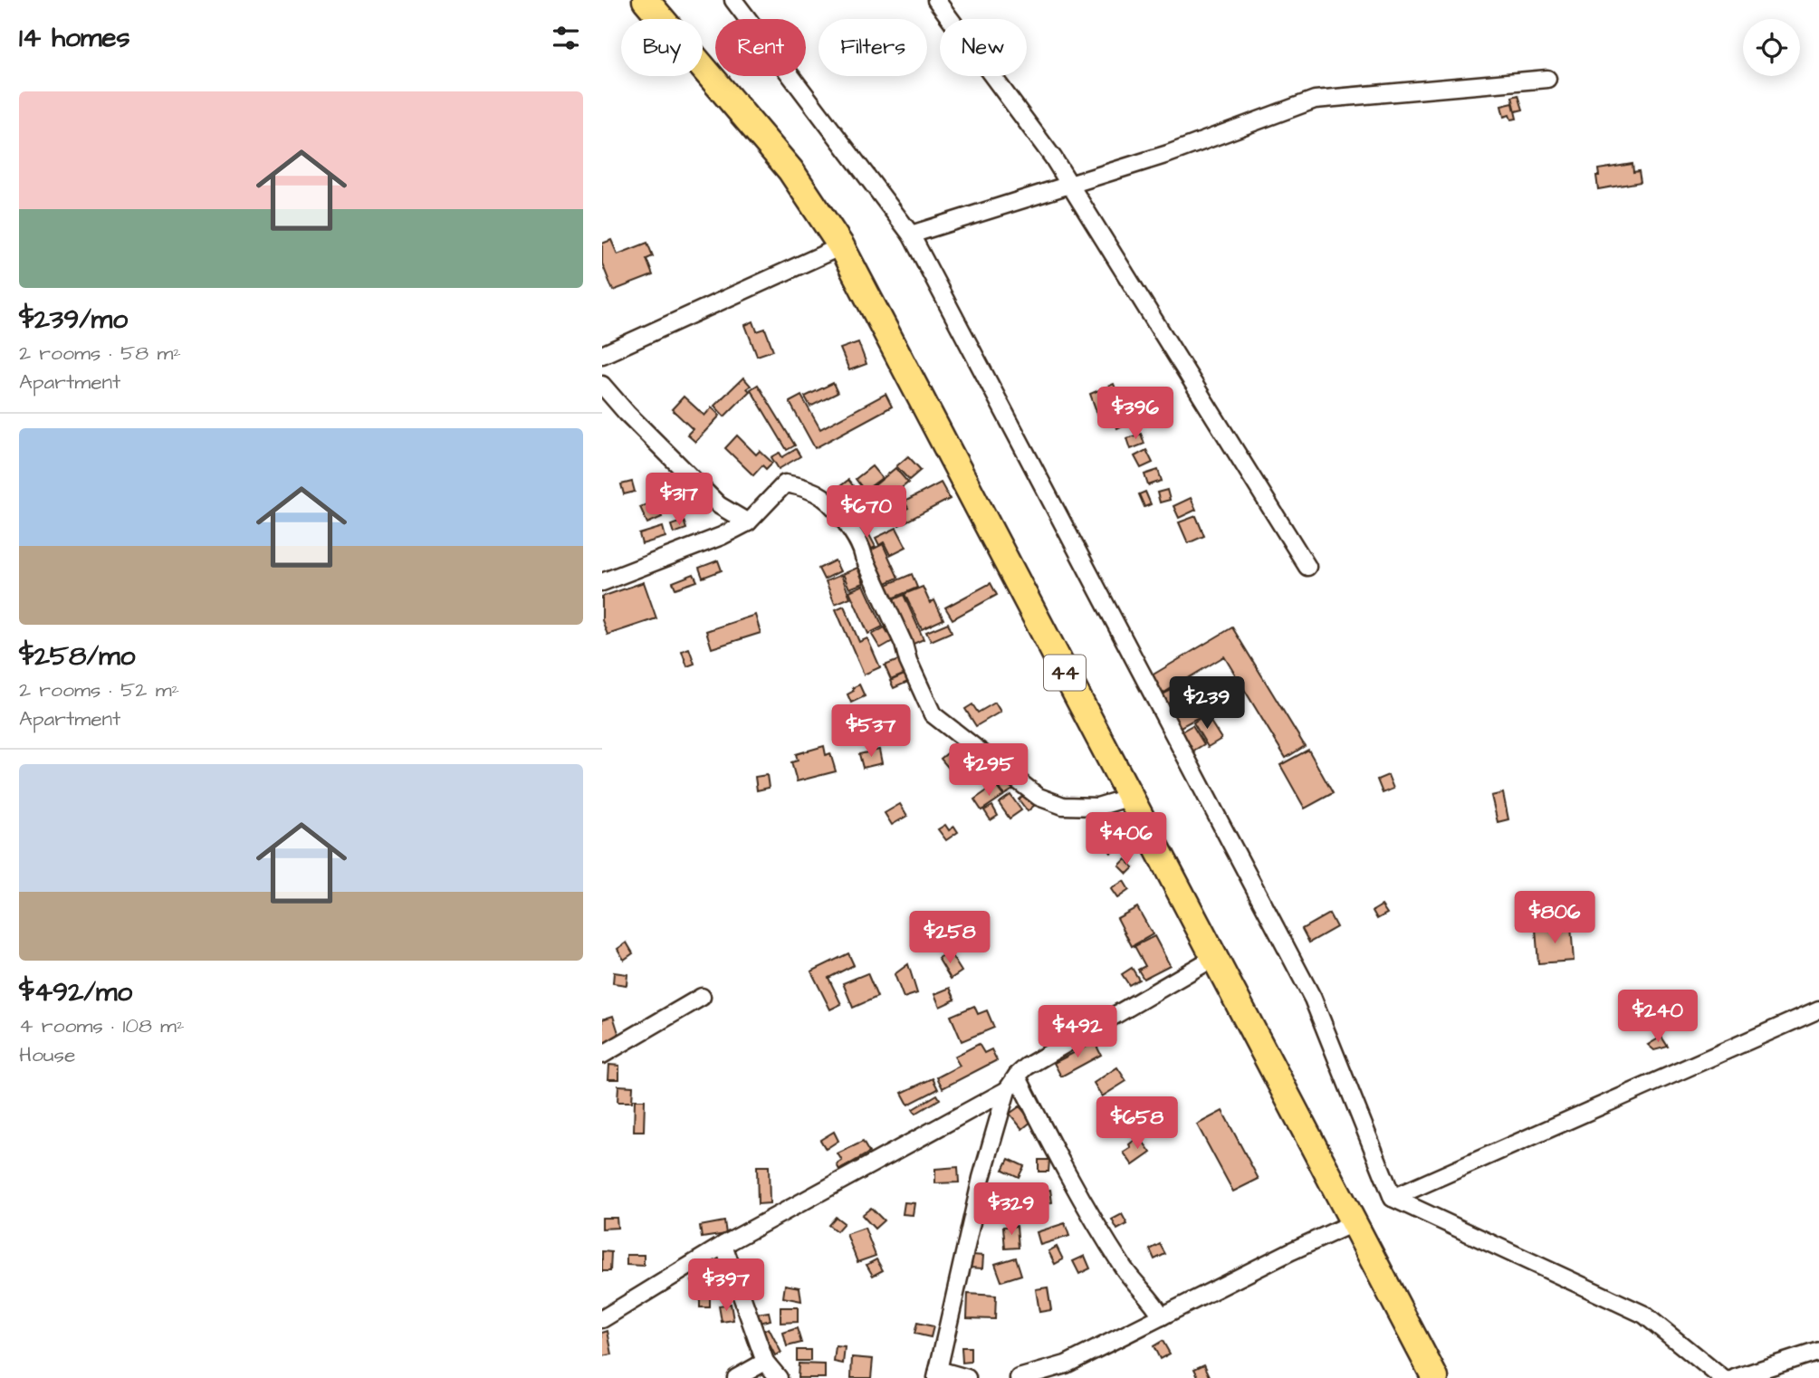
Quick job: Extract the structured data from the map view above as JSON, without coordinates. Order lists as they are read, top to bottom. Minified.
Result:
{"streets":{"main road":["44"]},"page":{"heading":"14 homes","chip":["Buy","Rent","Filters","New"],"list":[{"name":"$239/mo","note":"2 rooms · 58 m² · Apartment"},{"name":"$258/mo","note":"2 rooms · 52 m² · Apartment"},{"name":"$492/mo","note":"4 rooms · 108 m² · House"}],"price":["$396","$317","$670","$239","$537","$295","$406","$806","$258","$240","$492","$658","$329","$397"]}}
